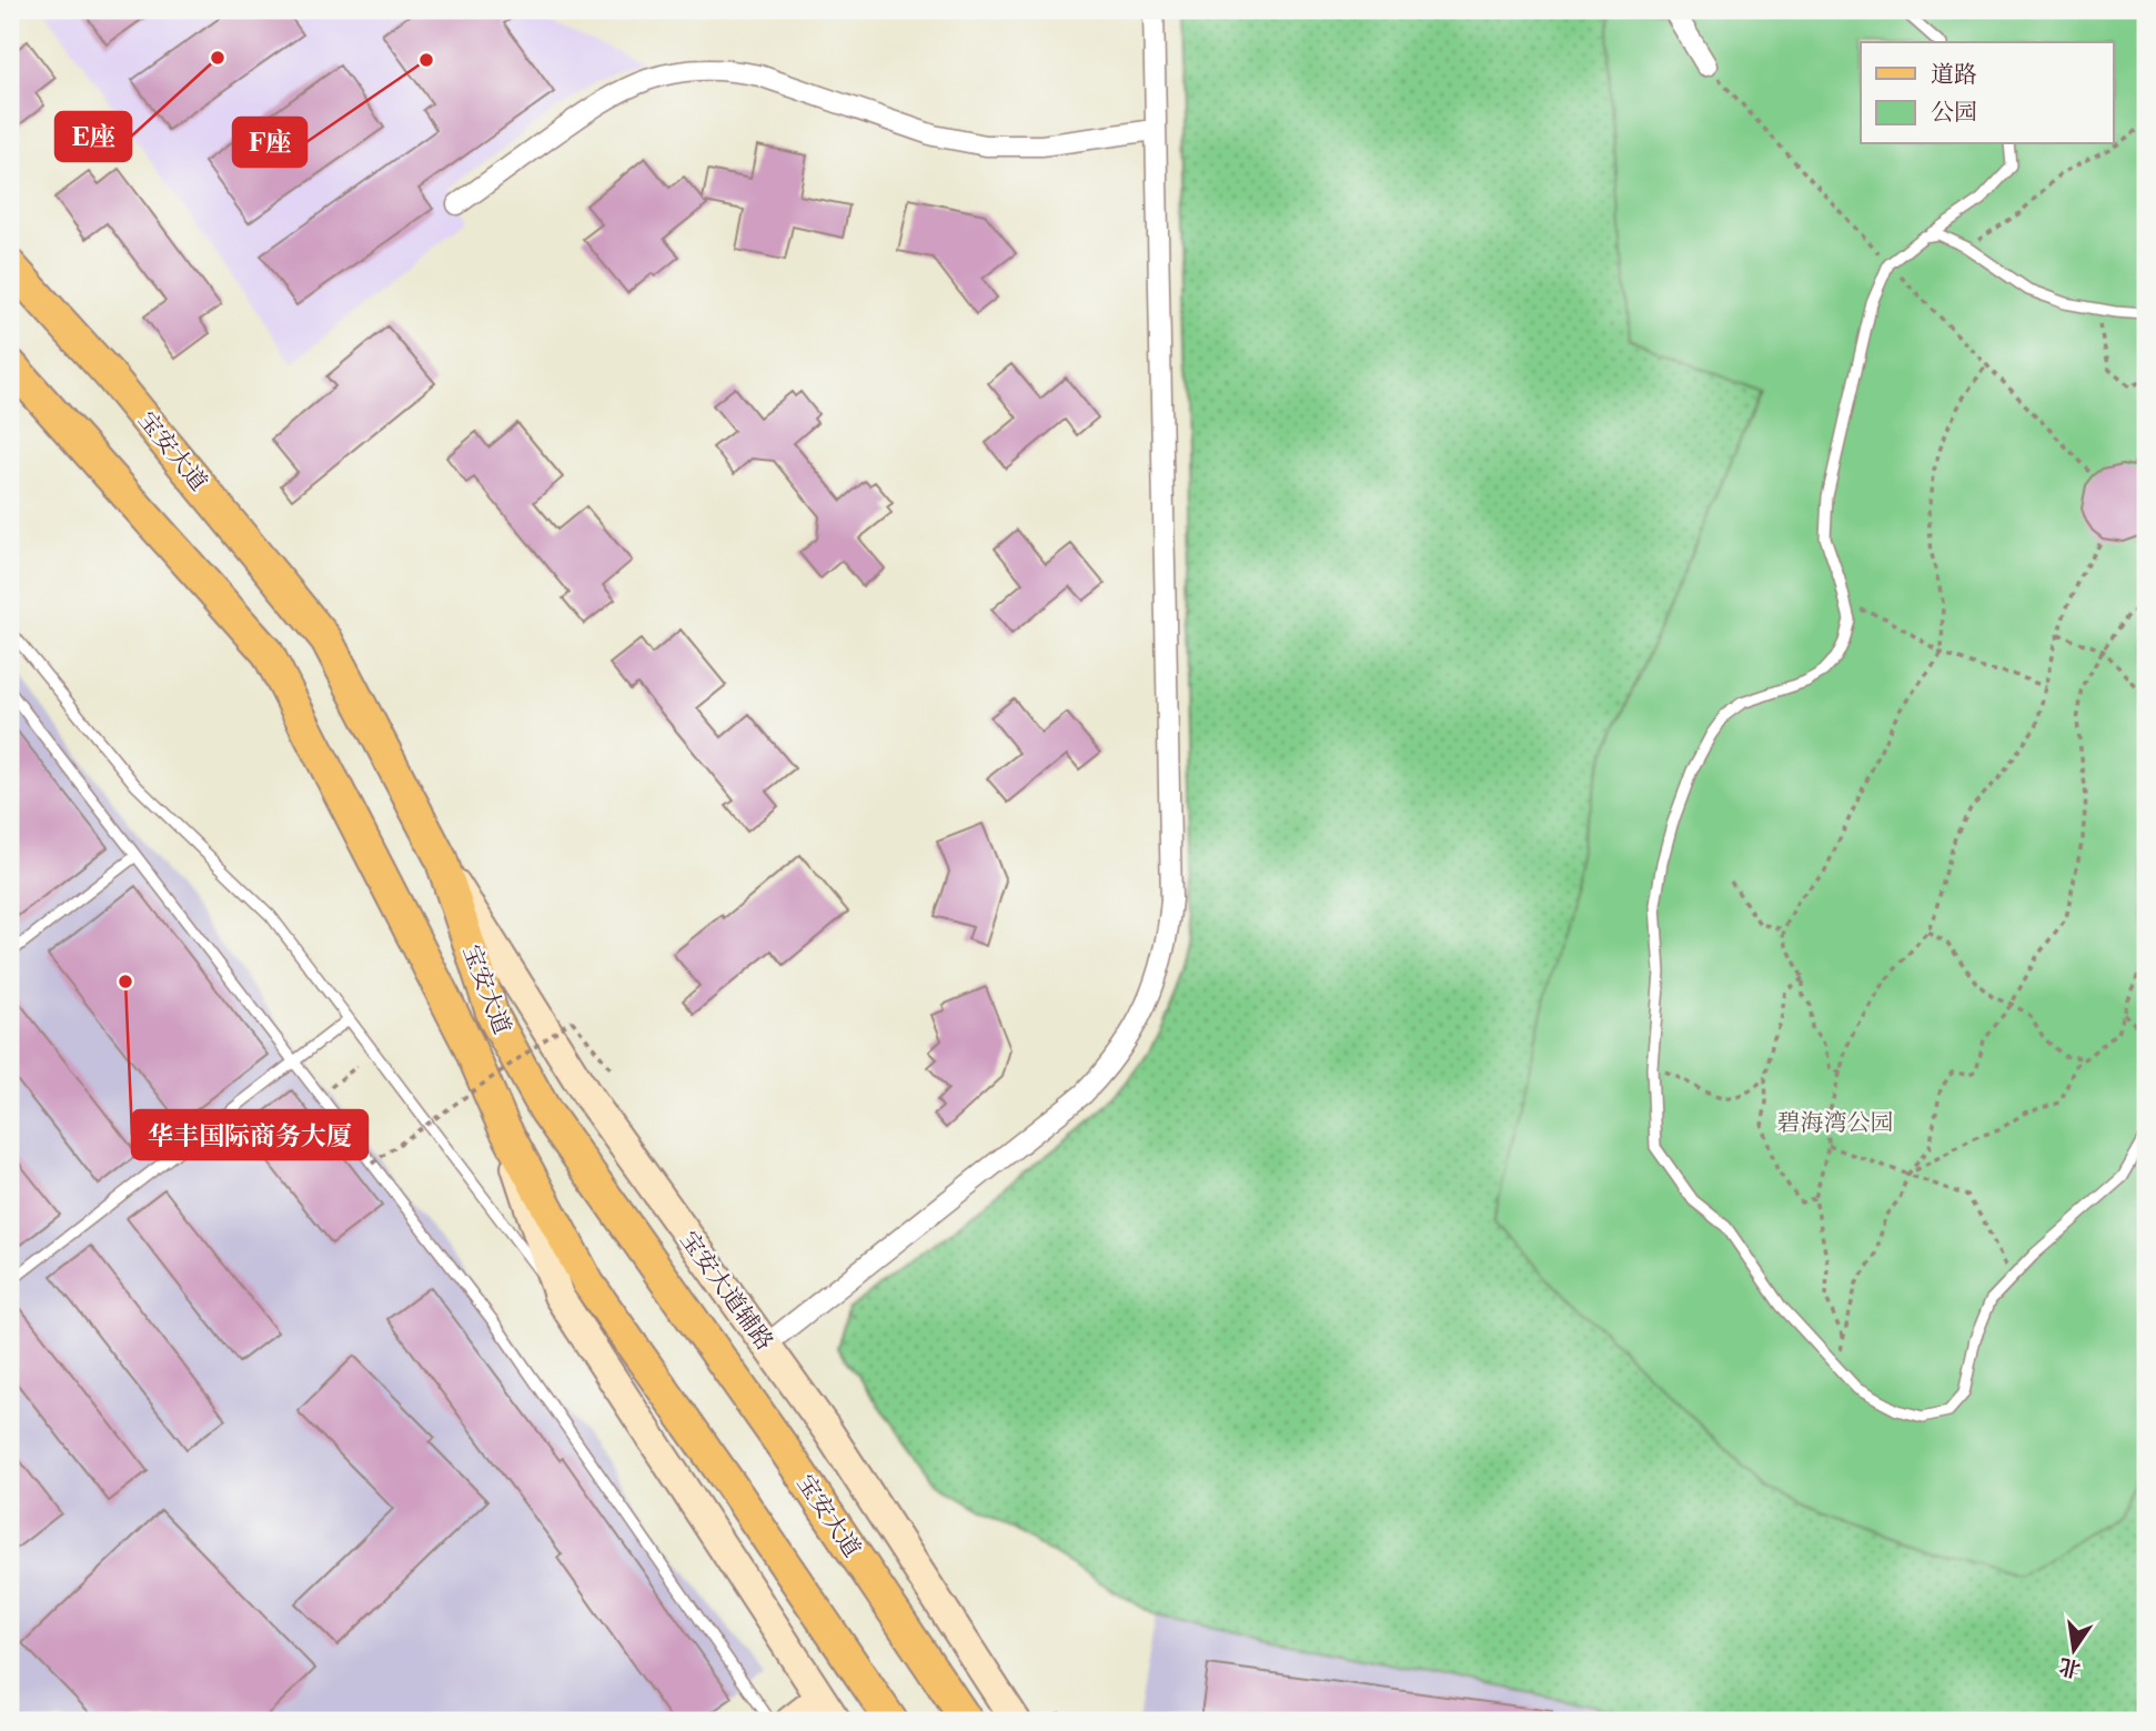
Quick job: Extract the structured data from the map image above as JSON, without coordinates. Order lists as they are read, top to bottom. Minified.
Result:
{"streets":{"main road":["宝安大道","宝安大道辅路"]},"crossings":[["宝安大道","宝安大道辅路"]],"parks":["碧海湾公园"],"places":["E座","F座","华丰国际商务大厦"],"legend":["道路","公园"],"north":"bottom"}
